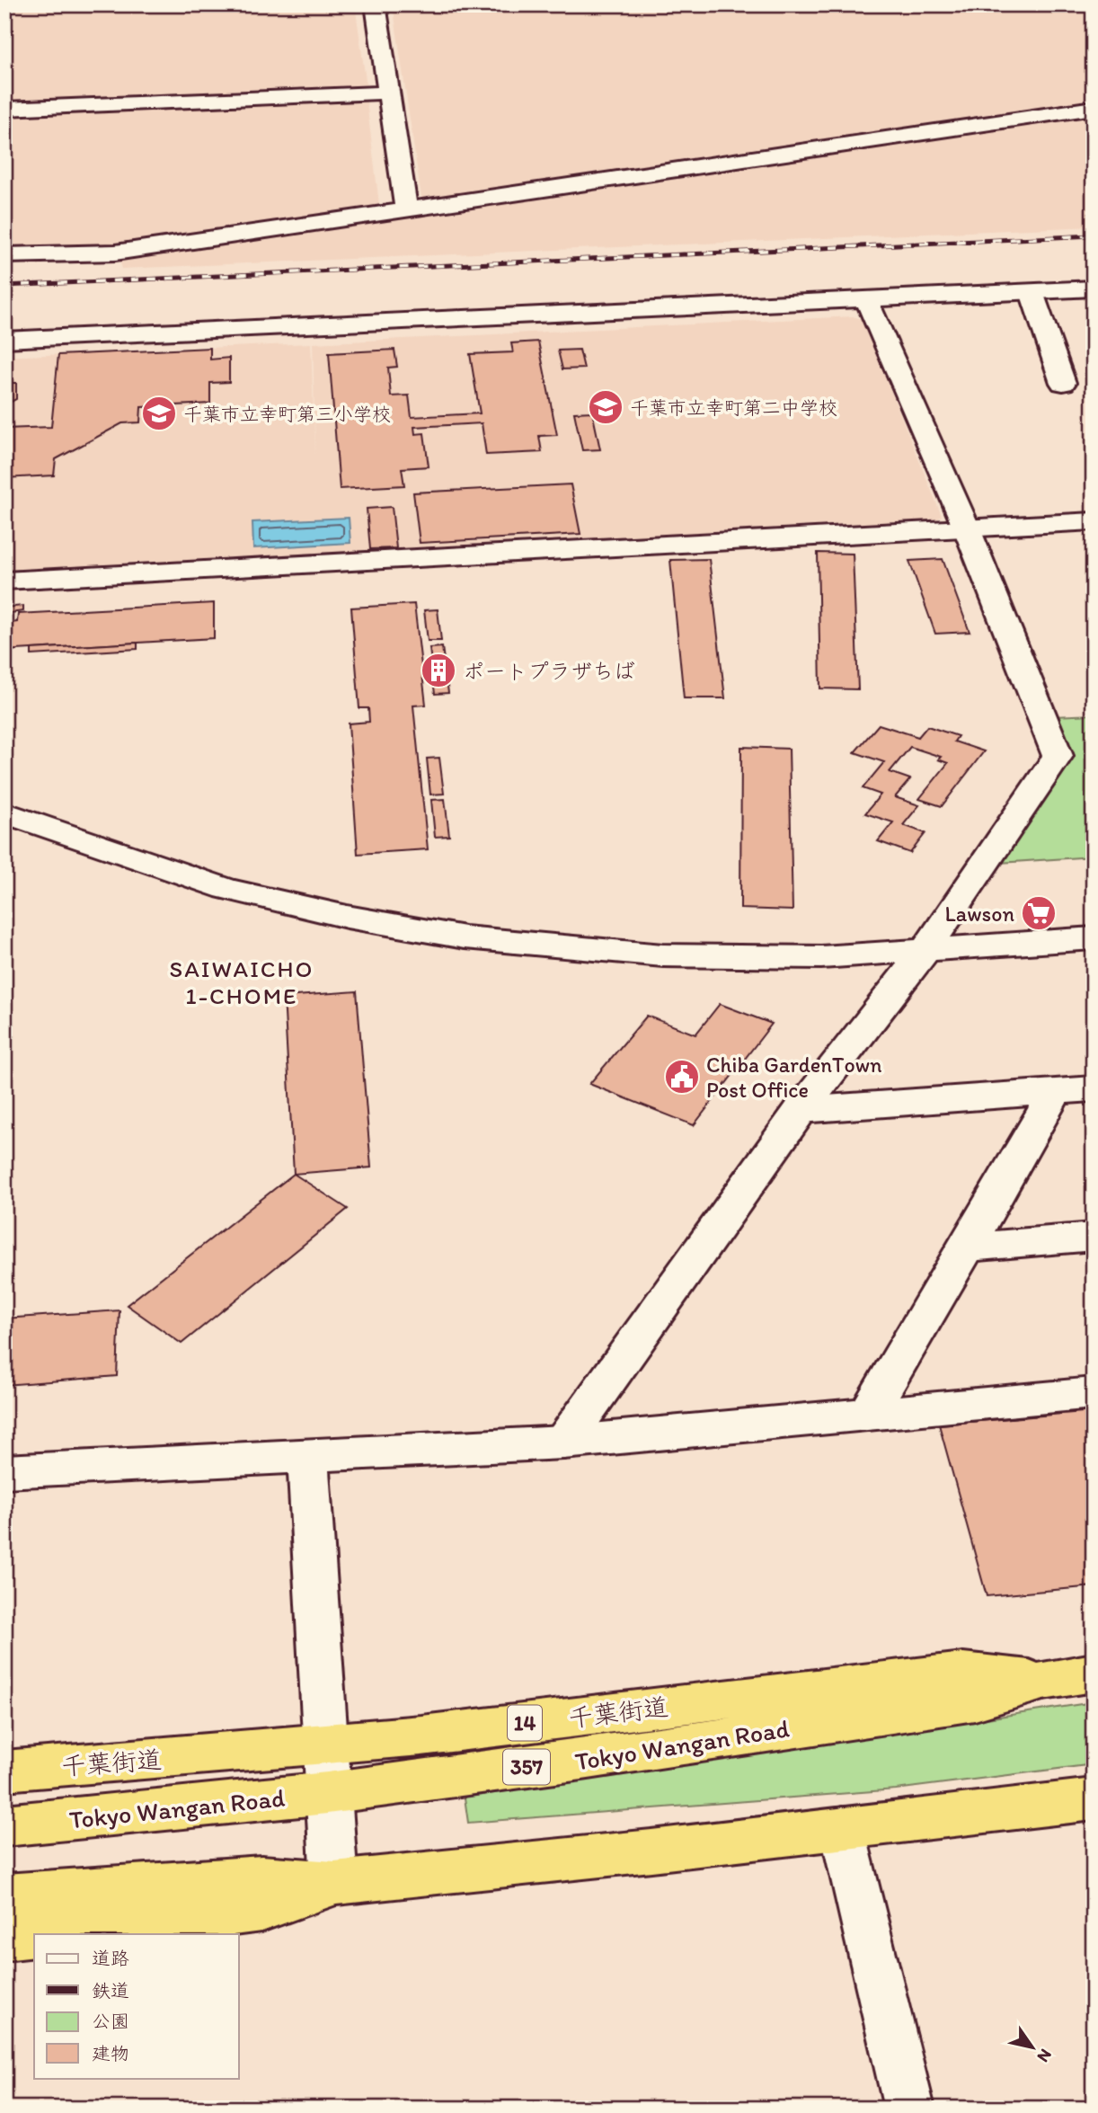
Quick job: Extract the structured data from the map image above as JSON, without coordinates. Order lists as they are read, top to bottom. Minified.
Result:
{"streets":{"highway":["千葉街道","14","Tokyo Wangan Road","357"]},"crossings":[["千葉街道","Tokyo Wangan Road"]],"districts":["SAIWAICHO 1-CHOME"],"places":{"school or university":["千葉市立幸町第二中学校","千葉市立幸町第三小学校"],"building":["ポートプラザちば"],"supermarket":["Lawson"],"public building":["Chiba GardenTown Post Office"]},"legend":["道路","鉄道","公園","建物"],"north":"bottom right"}
